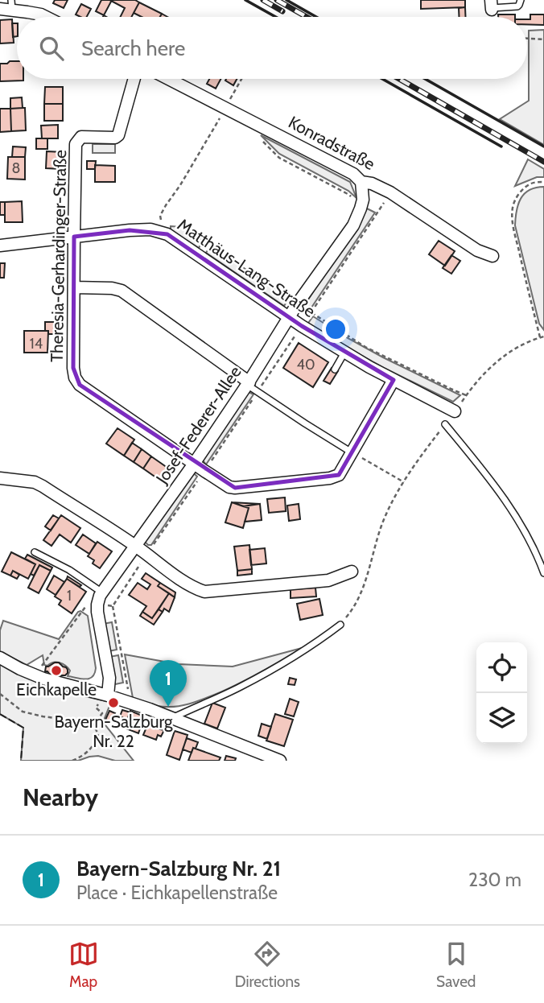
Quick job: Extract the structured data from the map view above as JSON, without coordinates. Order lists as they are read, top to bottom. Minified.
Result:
{"streets":{"street":["Konradstraße","Theresia-Gerhardinger-Straße","Matthäus-Lang-Straße","Josef-Federer-Allee"]},"crossings":[["Konradstraße","Josef-Federer-Allee"],["Theresia-Gerhardinger-Straße","Matthäus-Lang-Straße"],["Theresia-Gerhardinger-Straße","Josef-Federer-Allee"],["Matthäus-Lang-Straße","Josef-Federer-Allee"]],"places":["Eichkapelle","Bayern-Salzburg Nr. 22"],"house_numbers":["8","14","40","1"],"page":{"search":"Search here","pins":"1","heading":"Nearby","list":[{"mark":"1","name":"Bayern-Salzburg Nr. 21","note":"Place · Eichkapellenstraße","value":"230 m"}],"nav":["Map","Directions","Saved"]}}
